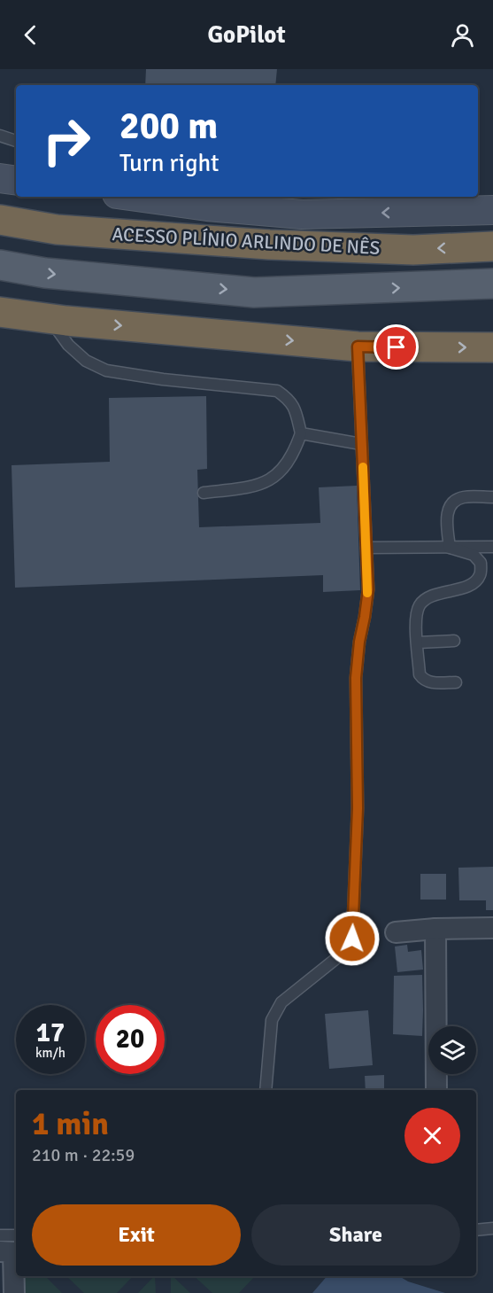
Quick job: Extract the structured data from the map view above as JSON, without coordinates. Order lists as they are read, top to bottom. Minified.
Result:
{"streets":{"highway":["ACESSO PLÍNIO ARLINDO DE NÊS"]},"page":{"header":"GoPilot","turn":["200 m","Turn right"],"speed":"17 km/h","limit":"20","heading":["1 min","210 m · 22:59"],"buttons":["Exit","Share"]}}
